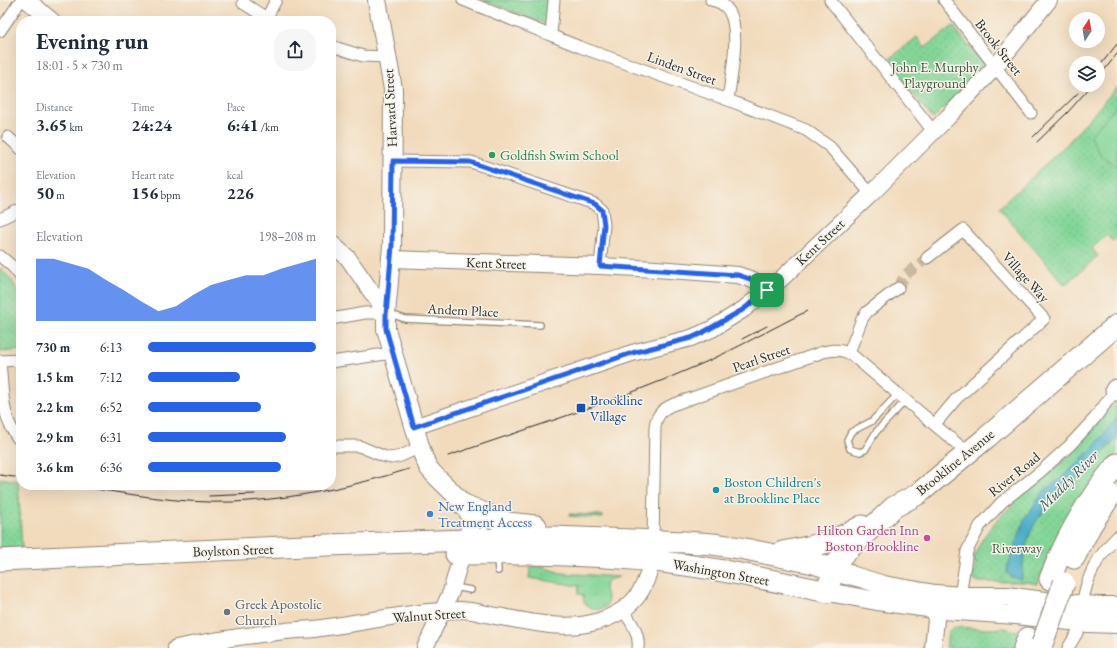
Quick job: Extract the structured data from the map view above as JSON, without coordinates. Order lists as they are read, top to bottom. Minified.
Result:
{"streets":{"highway":["Brookline Avenue","Boylston Street","Washington Street"],"main road":["Harvard Street"],"street":["Brook Street","Linden Street","Kent Street","Village Way","Pearl Street","River Road","Walnut Street"],"lane":["Andem Place"]},"crossings":[["Brook Street","Kent Street"],["Linden Street","Kent Street"],["Harvard Street","Kent Street"],["Harvard Street","Andem Place"],["Pearl Street","Washington Street"],["Pearl Street","Walnut Street"],["Brookline Avenue","Washington Street"],["River Road","Washington Street"],["Boylston Street","Washington Street"],["Washington Street","Walnut Street"]],"water":["Muddy River"],"parks":["John E. Murphy Playground","Riverway"],"places":{"other":["Goldfish Swim School","Boston Children's at Brookline Place","New England Treatment Access","Hilton Garden Inn Boston Brookline","Greek Apostolic Church"],"transit":["Brookline Village"]},"north":"top","page":{"heading":["Evening run","18:01 · 5 × 730 m"],"stats":[["Distance","3.65 km"],["Time","24:24"],["Pace","6:41 /km"],["Elevation","50 m"],["Heart rate","156 bpm"],["kcal","226"]],"chart":["Elevation","198–208 m"],"list":[{"name":"730 m","note":"6:13"},{"name":"1.5 km","note":"7:12"},{"name":"2.2 km","note":"6:52"},{"name":"2.9 km","note":"6:31"},{"name":"3.6 km","note":"6:36"}]}}
